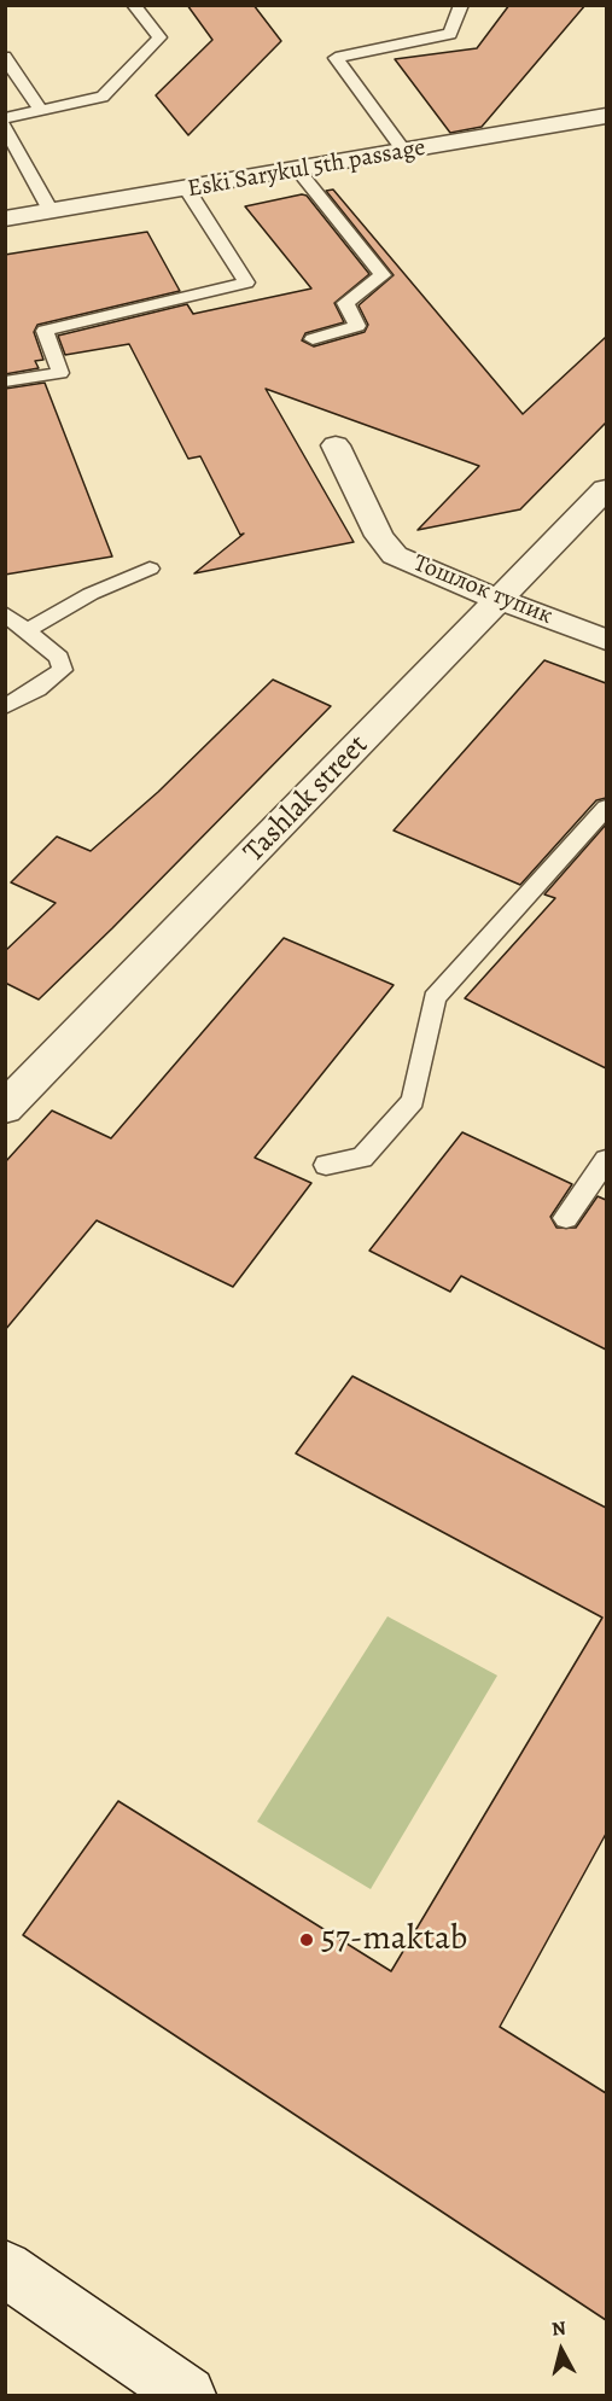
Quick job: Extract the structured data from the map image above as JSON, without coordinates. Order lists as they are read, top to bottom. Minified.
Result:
{"streets":{"street":["Eski Sarykul 5th passage","Тошлок тупик","Tashlak street"]},"crossings":[["Тошлок тупик","Tashlak street"]],"places":["57-maktab"],"north":"top"}
